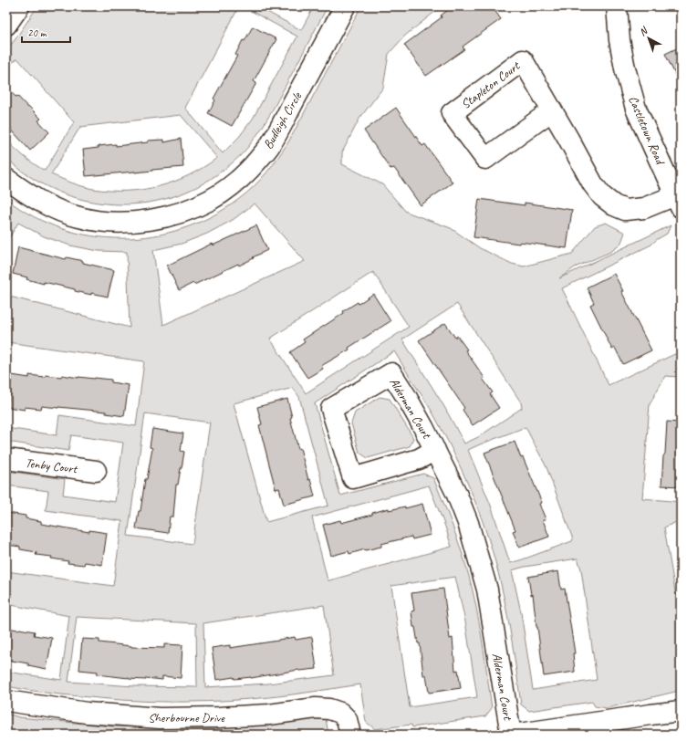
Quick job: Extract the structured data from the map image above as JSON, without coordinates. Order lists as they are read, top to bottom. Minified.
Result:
{"streets":{"street":["Stapleton Court","Budleigh Circle","Castletown Road","Alderman Court","Tenby Court","Sherbourne Drive"]},"crossings":[["Stapleton Court","Castletown Road"]],"scale_bar":"20 m","north":"top left"}
